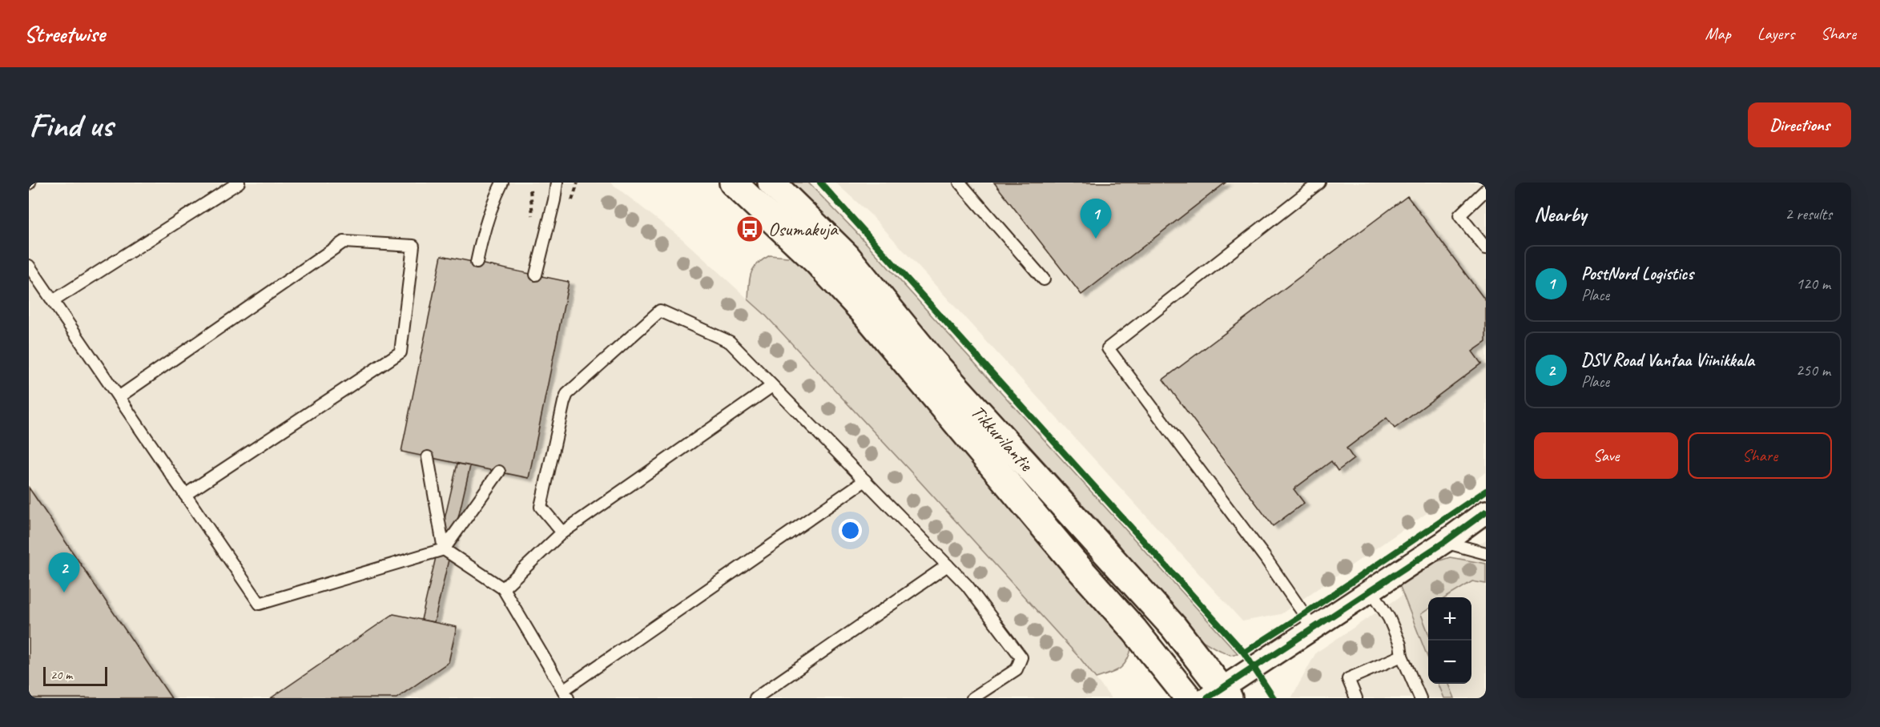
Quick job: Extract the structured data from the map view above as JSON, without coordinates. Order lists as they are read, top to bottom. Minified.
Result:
{"streets":{"main road":["Tikkurilantie"]},"places":{"bus stop":["Osumakuja"]},"scale_bar":"20 m","page":{"header":"Streetwise","nav":["Map","Layers","Share"],"buttons":["Directions",["Save","Share"]],"title":"Find us","heading":["Nearby","2 results"],"pins":["1","2"],"list":[{"mark":"1","name":"PostNord Logistics","note":"Place","value":"120 m"},{"mark":"2","name":"DSV Road Vantaa Viinikkala","note":"Place","value":"250 m"}],"map_buttons":["+","−"],"scale":"20 m"}}
